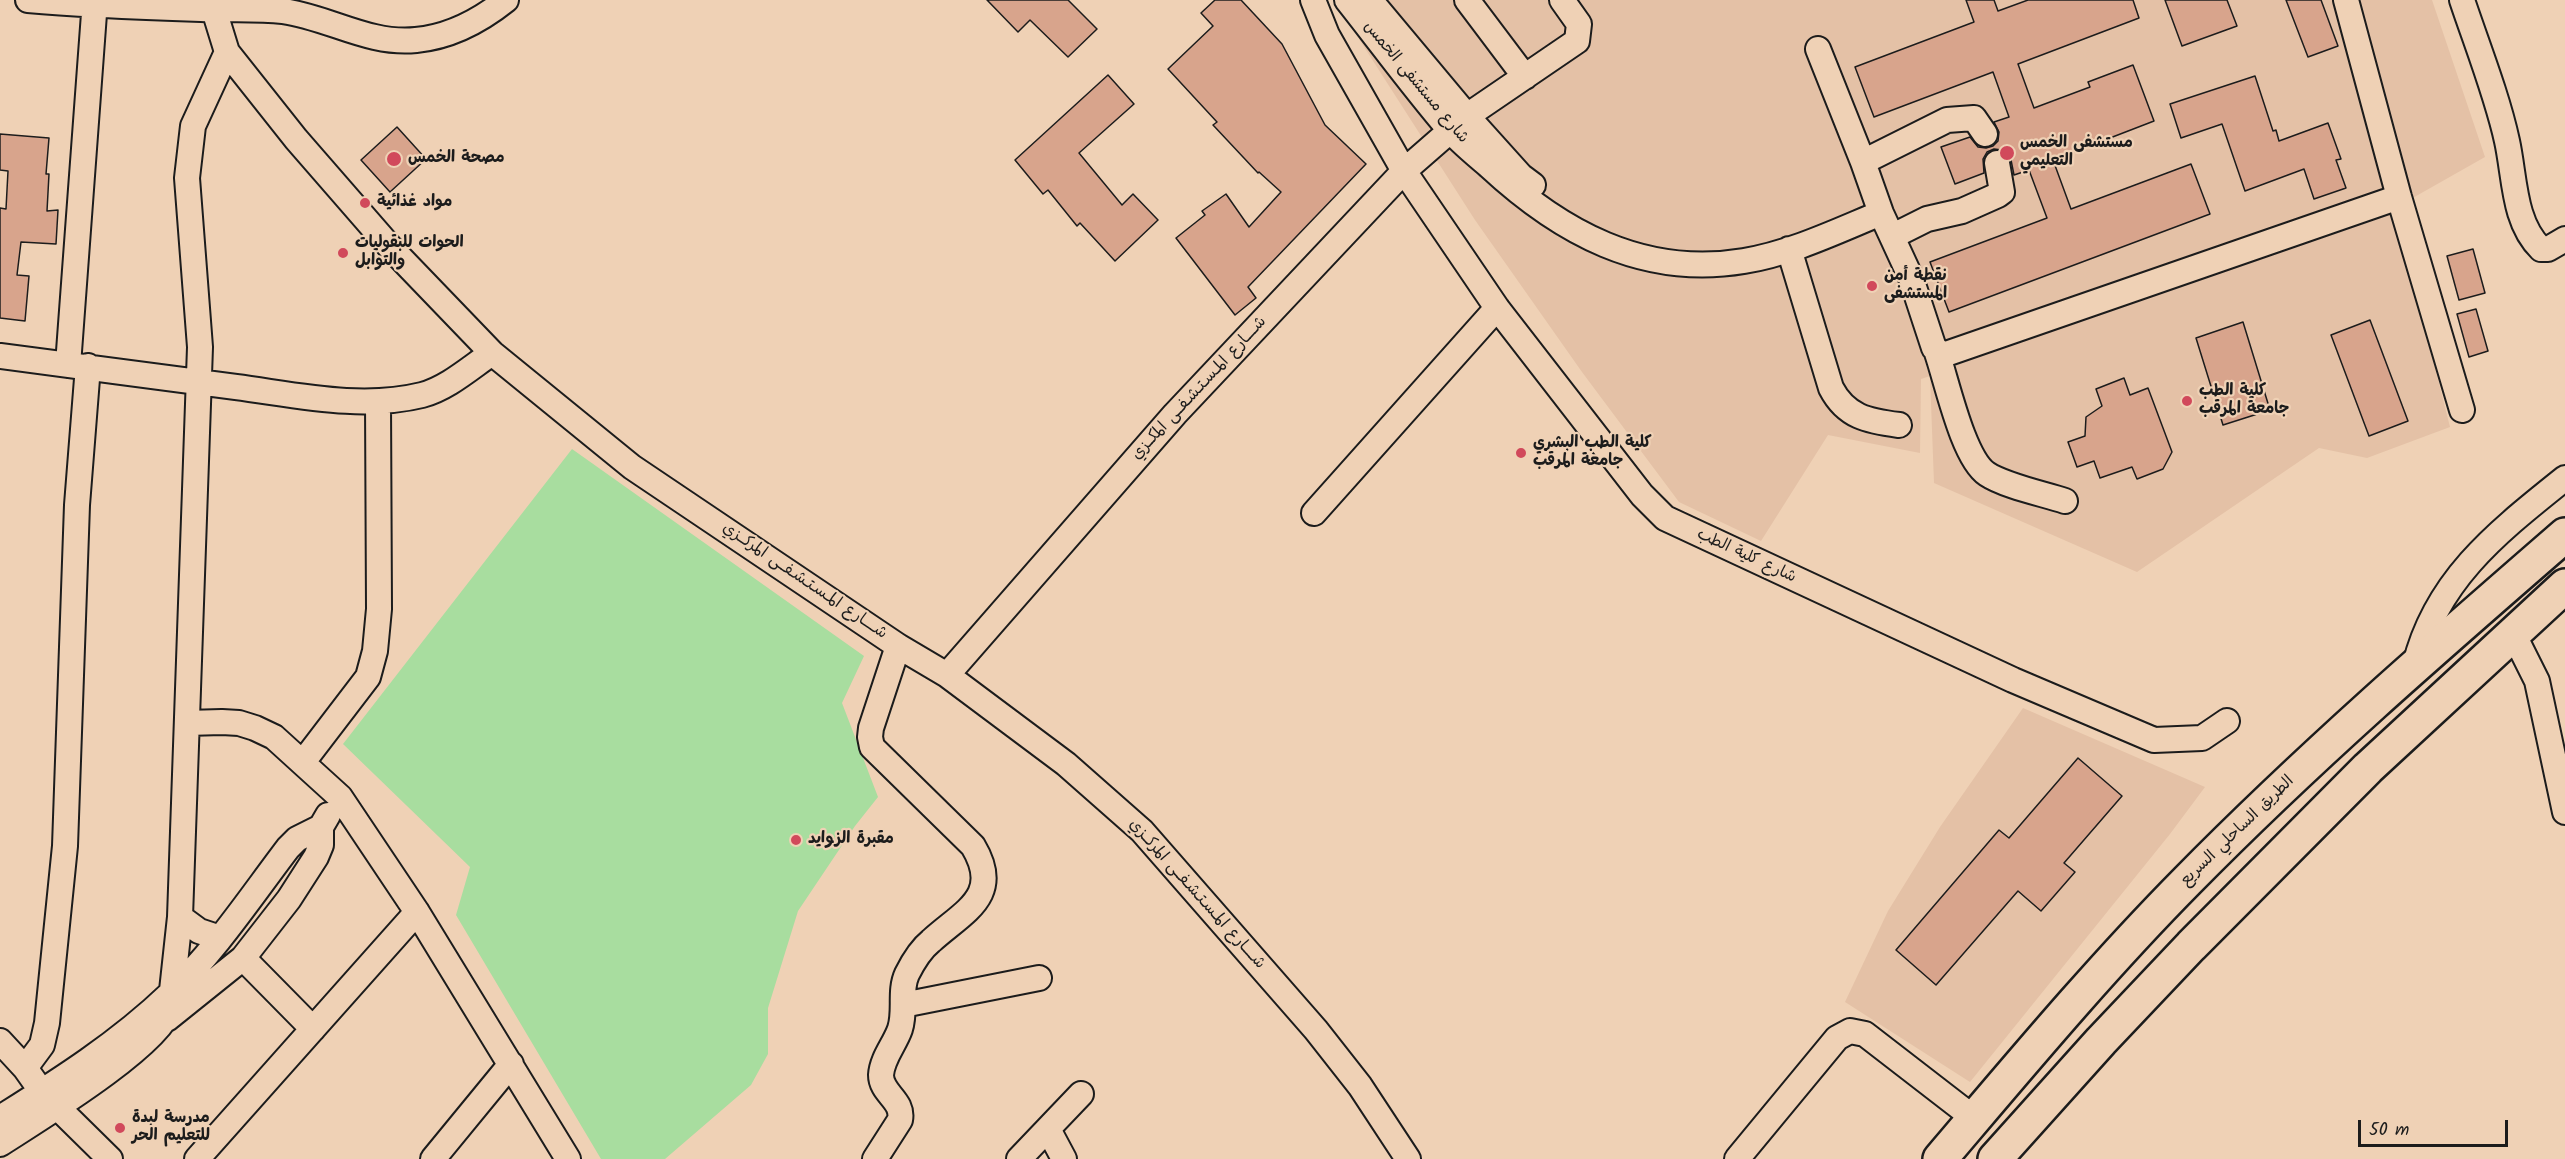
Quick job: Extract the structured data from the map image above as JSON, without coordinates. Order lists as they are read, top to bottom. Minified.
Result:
{"streets":{"highway":["الطريق الساحلي السريع"],"street":["شارع مستشفى الخمس","شــــارع المـسـتـشـفــى المكــزي","شارع كلية الطب","شــــارع المـسـتـشـفــى المركــزي"]},"crossings":[["شارع مستشفى الخمس","شــــارع المـسـتـشـفــى المكــزي"],["شــــارع المـسـتـشـفــى المكــزي","شارع كلية الطب"],["شــــارع المـسـتـشـفــى المكــزي","شــــارع المـسـتـشـفــى المركــزي"]],"places":["مستشفى الخمس التعليمي","مصحة الخمس","مواد غذائية","الحوات للبقوليات والتوابل","نقطة أمن المستشفى","كلية الطب جامعة المرقب","كلية الطب البشري جامعة المرقب","مقبرة الزوايد","مدرسة لبدة للتعليم الحر"],"scale_bar":"50 m"}
